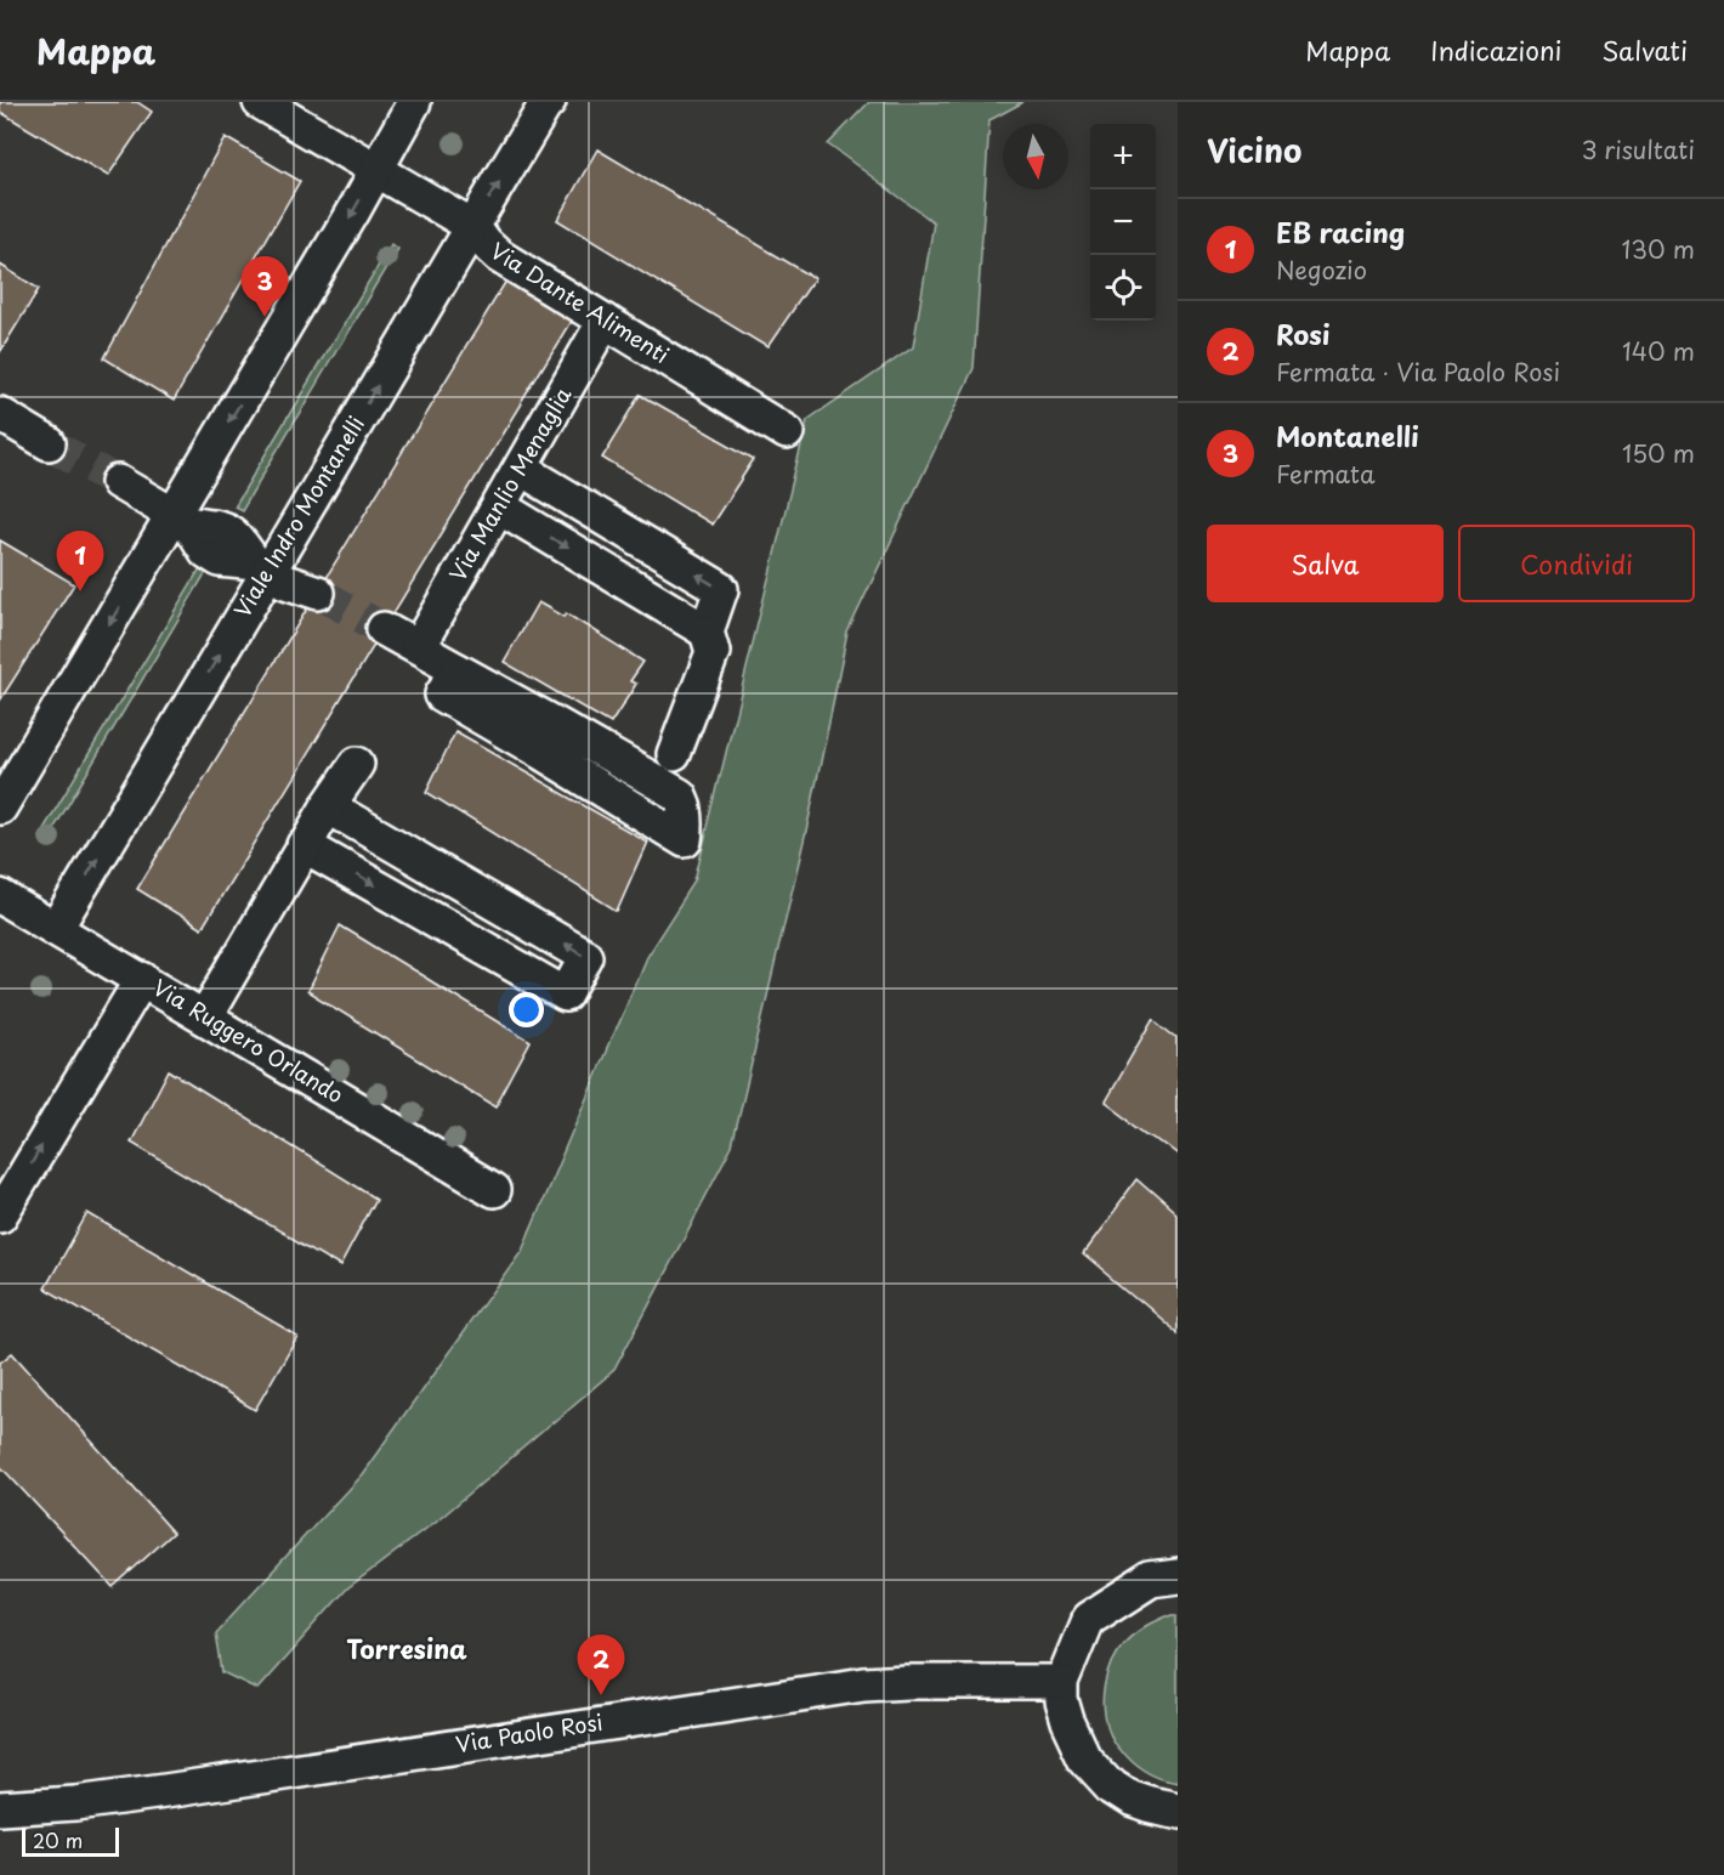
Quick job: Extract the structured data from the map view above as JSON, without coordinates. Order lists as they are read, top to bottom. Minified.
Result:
{"streets":{"street":["Via Dante Alimenti","Via Manlio Menaglia","Viale Indro Montanelli","Via Ruggero Orlando","Via Paolo Rosi"]},"crossings":[["Via Dante Alimenti","Via Manlio Menaglia"],["Via Dante Alimenti","Viale Indro Montanelli"],["Viale Indro Montanelli","Via Ruggero Orlando"]],"districts":["Torresina"],"scale_bar":"20 m","north":"bottom","page":{"header":"Mappa","nav":["Mappa","Indicazioni","Salvati"],"heading":["Vicino","3 risultati"],"map_buttons":["+","−"],"list":[{"mark":"1","name":"EB racing","note":"Negozio","value":"130 m"},{"mark":"2","name":"Rosi","note":"Fermata · Via Paolo Rosi","value":"140 m"},{"mark":"3","name":"Montanelli","note":"Fermata","value":"150 m"}],"pins":["3","1","2"],"buttons":["Salva","Condividi"],"scale":"20 m"}}
